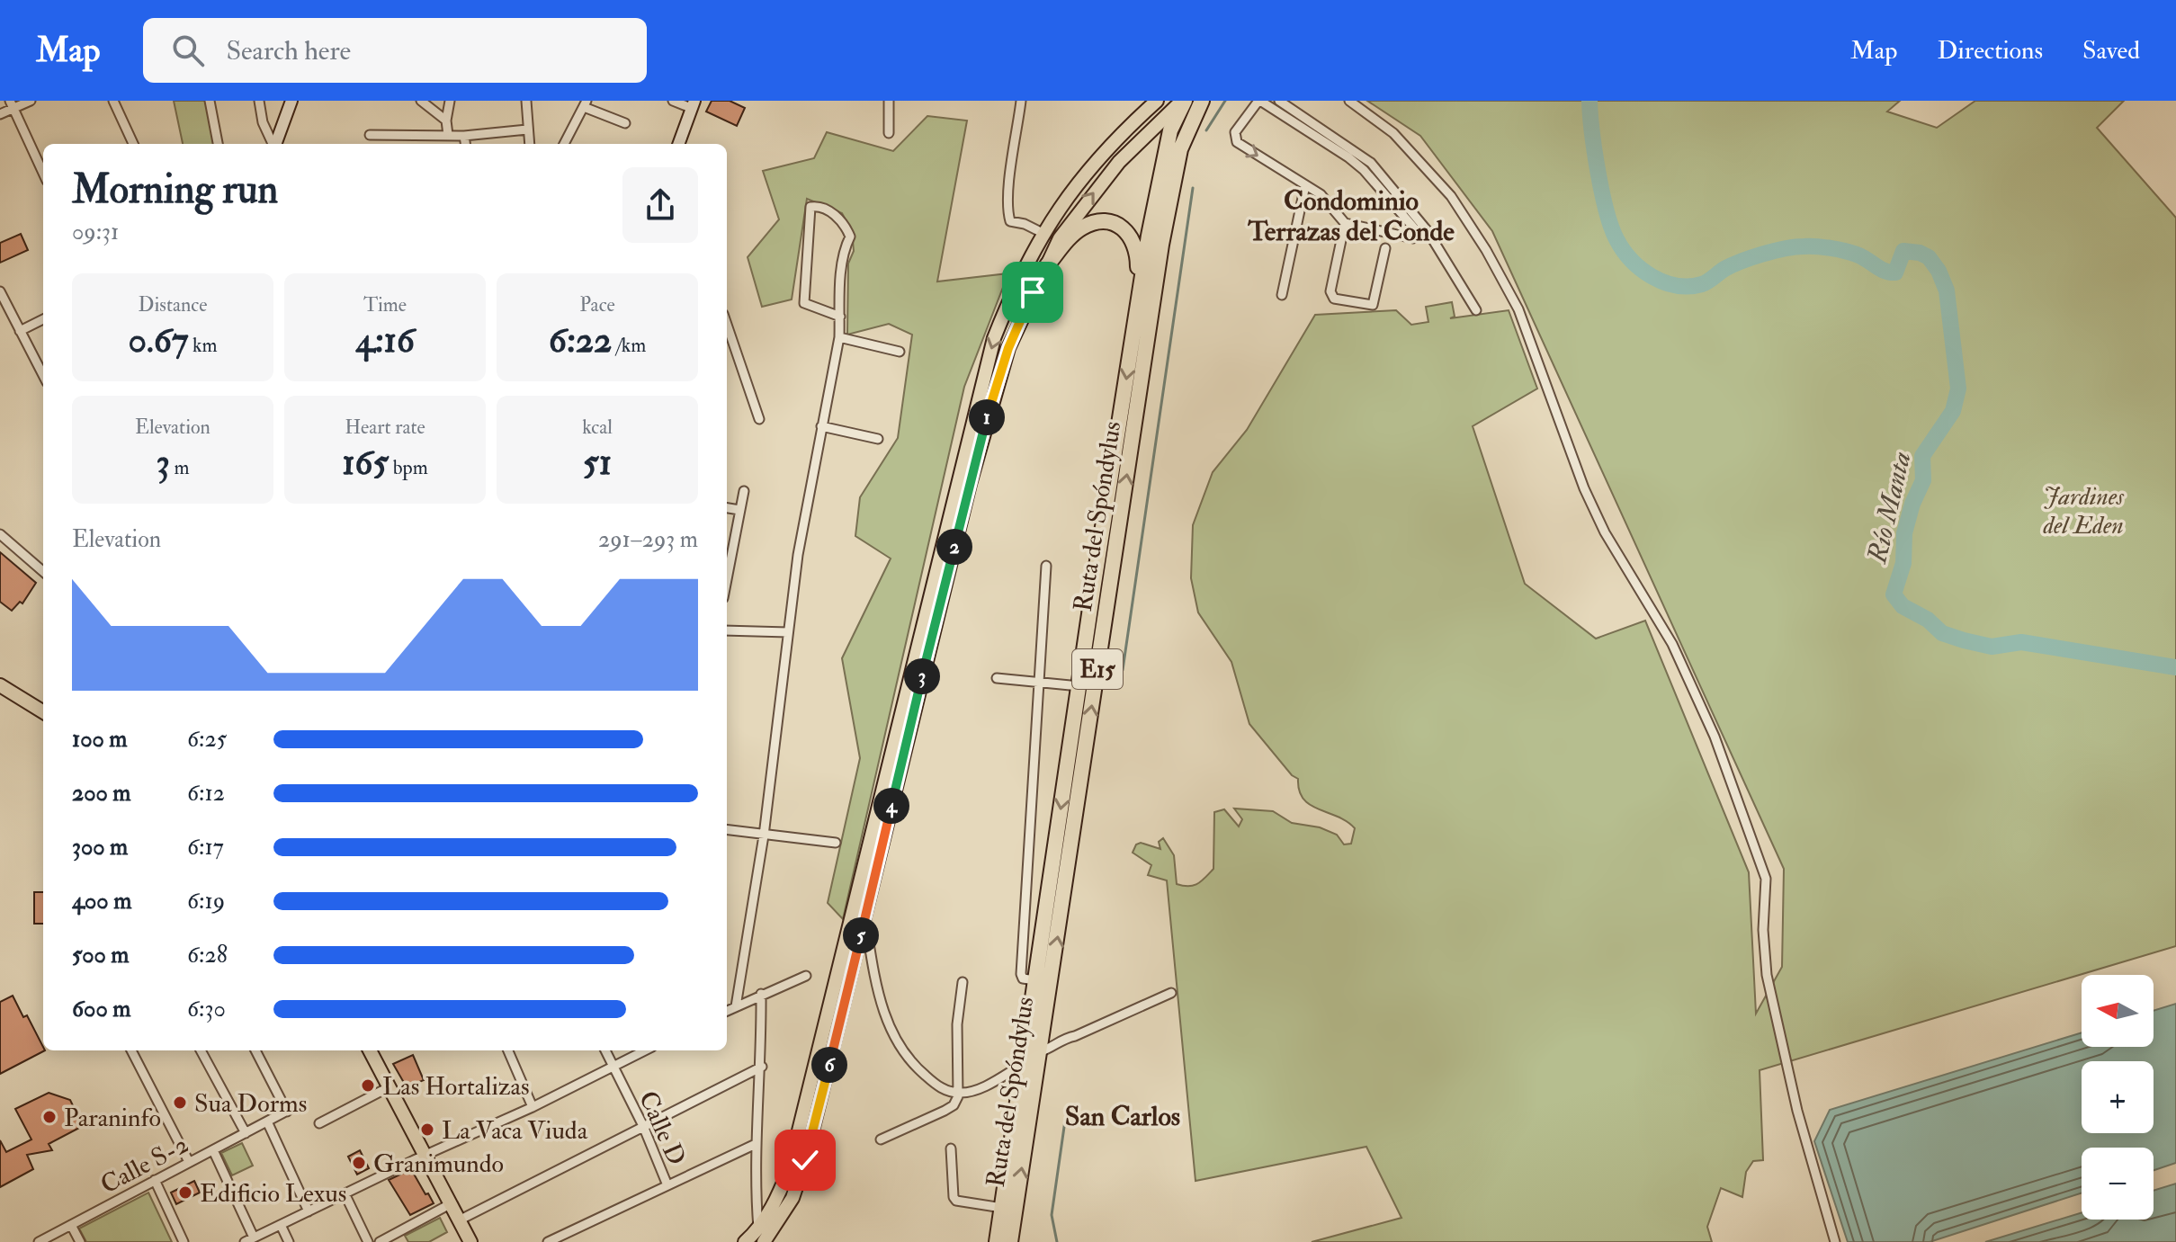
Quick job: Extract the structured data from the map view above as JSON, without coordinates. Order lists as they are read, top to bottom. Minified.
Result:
{"streets":{"highway":["Ruta del Spóndylus","E15"],"street":["Calle D","Calle S-2"]},"districts":["Condominio Terrazas del Conde","San Carlos"],"water":["Río Manta"],"parks":["Jardines del Eden"],"places":["Las Hortalizas","Sua Dorms","Paraninfo","La Vaca Viuda","Granimundo","Edificio Lexus"],"north":"left","page":{"header":"Map","search":"Search here","nav":["Map","Directions","Saved"],"heading":["Morning run","09:31"],"stats":[["Distance","0.67 km"],["Time","4:16"],["Pace","6:22 /km"],["Elevation","3 m"],["Heart rate","165 bpm"],["kcal","51"]],"pins":["1","2","3","4","5","6"],"chart":["Elevation","291–293 m"],"list":[{"name":"100 m","note":"6:25"},{"name":"200 m","note":"6:12"},{"name":"300 m","note":"6:17"},{"name":"400 m","note":"6:19"},{"name":"500 m","note":"6:28"},{"name":"600 m","note":"6:30"}],"map_buttons":["+","−"]}}
